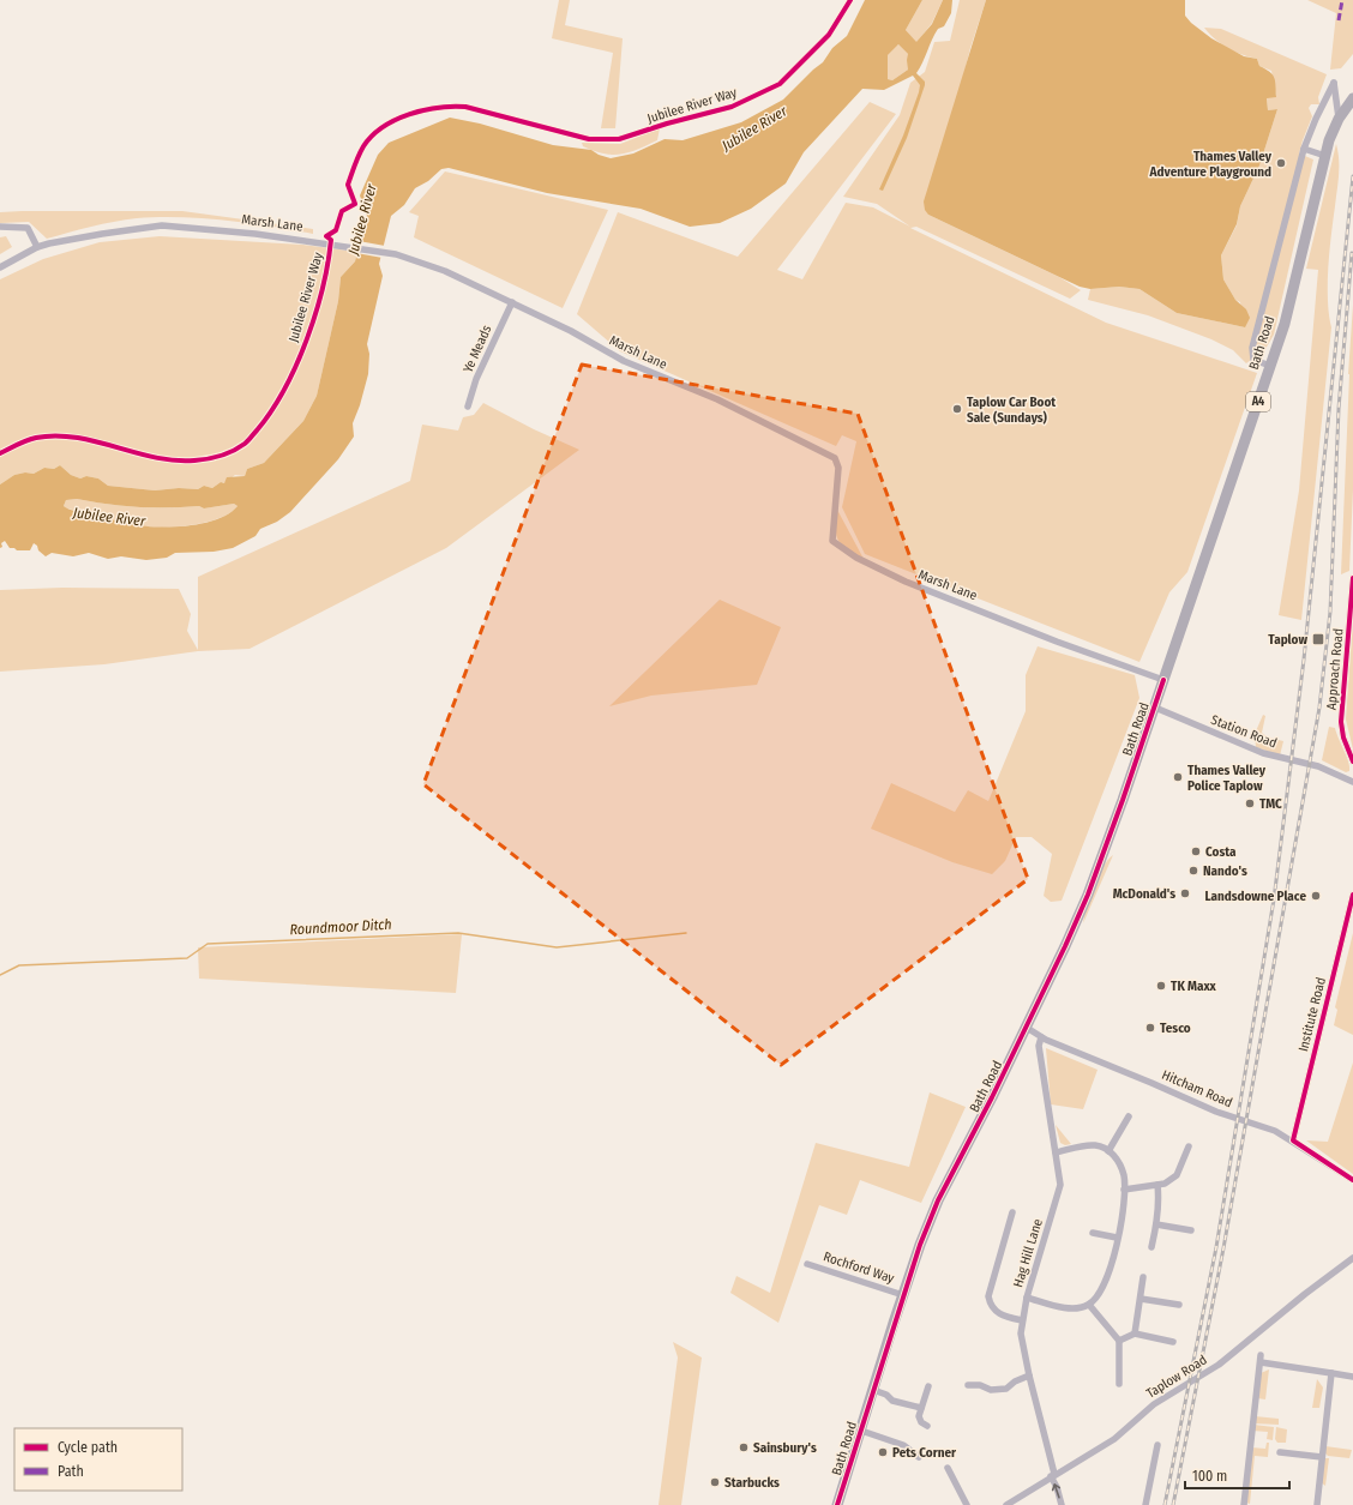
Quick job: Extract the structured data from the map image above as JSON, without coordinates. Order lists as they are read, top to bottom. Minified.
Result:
{"streets":{"main road":["Bath Road","A4"],"street":["Marsh Lane","Ye Meads","Approach Road","Station Road","Institute Road","Hitcham Road","Hag Hill Lane","Rochford Way","Taplow Road"],"cycle path":["Jubilee River Way"]},"crossings":[["Marsh Lane","Bath Road"],["Marsh Lane","Ye Meads"],["Bath Road","Station Road"],["Bath Road","Hitcham Road"],["Bath Road","Rochford Way"],["Institute Road","Hitcham Road"],["Hitcham Road","Hag Hill Lane"],["Hag Hill Lane","Taplow Road"]],"water":["Jubilee River","Roundmoor Ditch"],"places":{"other":["Thames Valley Adventure Playground","Taplow Car Boot Sale (Sundays)","Thames Valley Police Taplow","TMC","Costa","Nando's","McDonald's","Landsdowne Place","TK Maxx","Tesco","Sainsbury's","Pets Corner","Starbucks"],"transit":["Taplow"]},"legend":["Cycle path","Path"],"scale_bar":"100 m"}
